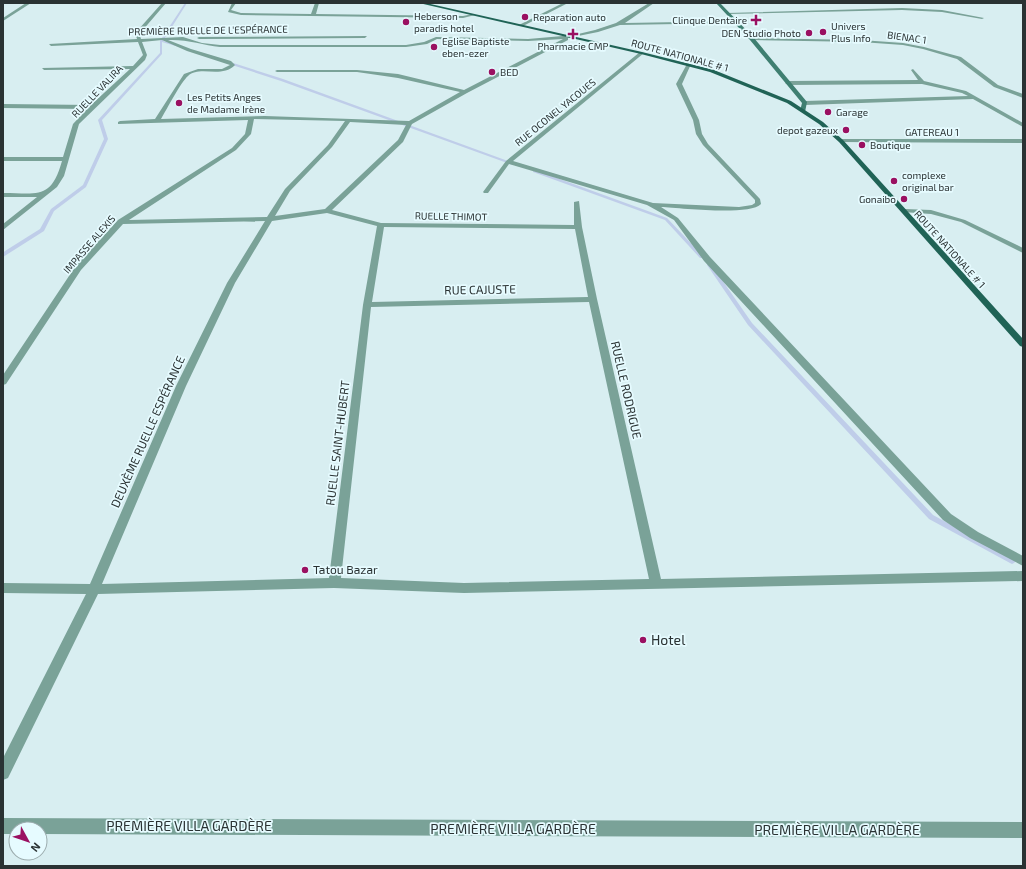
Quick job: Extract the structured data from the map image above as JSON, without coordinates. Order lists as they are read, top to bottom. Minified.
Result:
{"streets":{"main road":["ROUTE NATIONALE # 1"],"street":["PREMIÈRE RUELLE DE L'ESPÉRANCE","BIENAC 1","RUELLE VALIRA","RUE OCONEL YACOUES","GATEREAU 1","RUELLE THIMOT","IMPASSE ALEXIS","RUE CAJUSTE","RUELLE RODRIGUE","DEUXÈME RUELLE ESPÉRANCE","RUELLE SAINT-HUBERT","PREMIÈRE VILLA GARDÈRE"]},"crossings":[["PREMIÈRE RUELLE DE L'ESPÉRANCE","RUELLE VALIRA"],["ROUTE NATIONALE # 1","RUE OCONEL YACOUES"],["ROUTE NATIONALE # 1","GATEREAU 1"],["RUELLE THIMOT","RUELLE RODRIGUE"],["RUELLE THIMOT","RUELLE SAINT-HUBERT"],["RUE CAJUSTE","RUELLE RODRIGUE"],["RUE CAJUSTE","RUELLE SAINT-HUBERT"]],"places":{"other":["Reparation auto","Heberson paradis hotel","Univers Plus Info","DEN Studio Photo","Eglise Baptiste eben-ezer","BED","Les Petits Anges de Madame Irène","Garage","depot gazeux","Boutique","complexe original bar","Gonaibo","Tatou Bazar","Hotel"],"health":["Clinque Dentaire","Pharmacie CMP"]},"north":"bottom right"}
